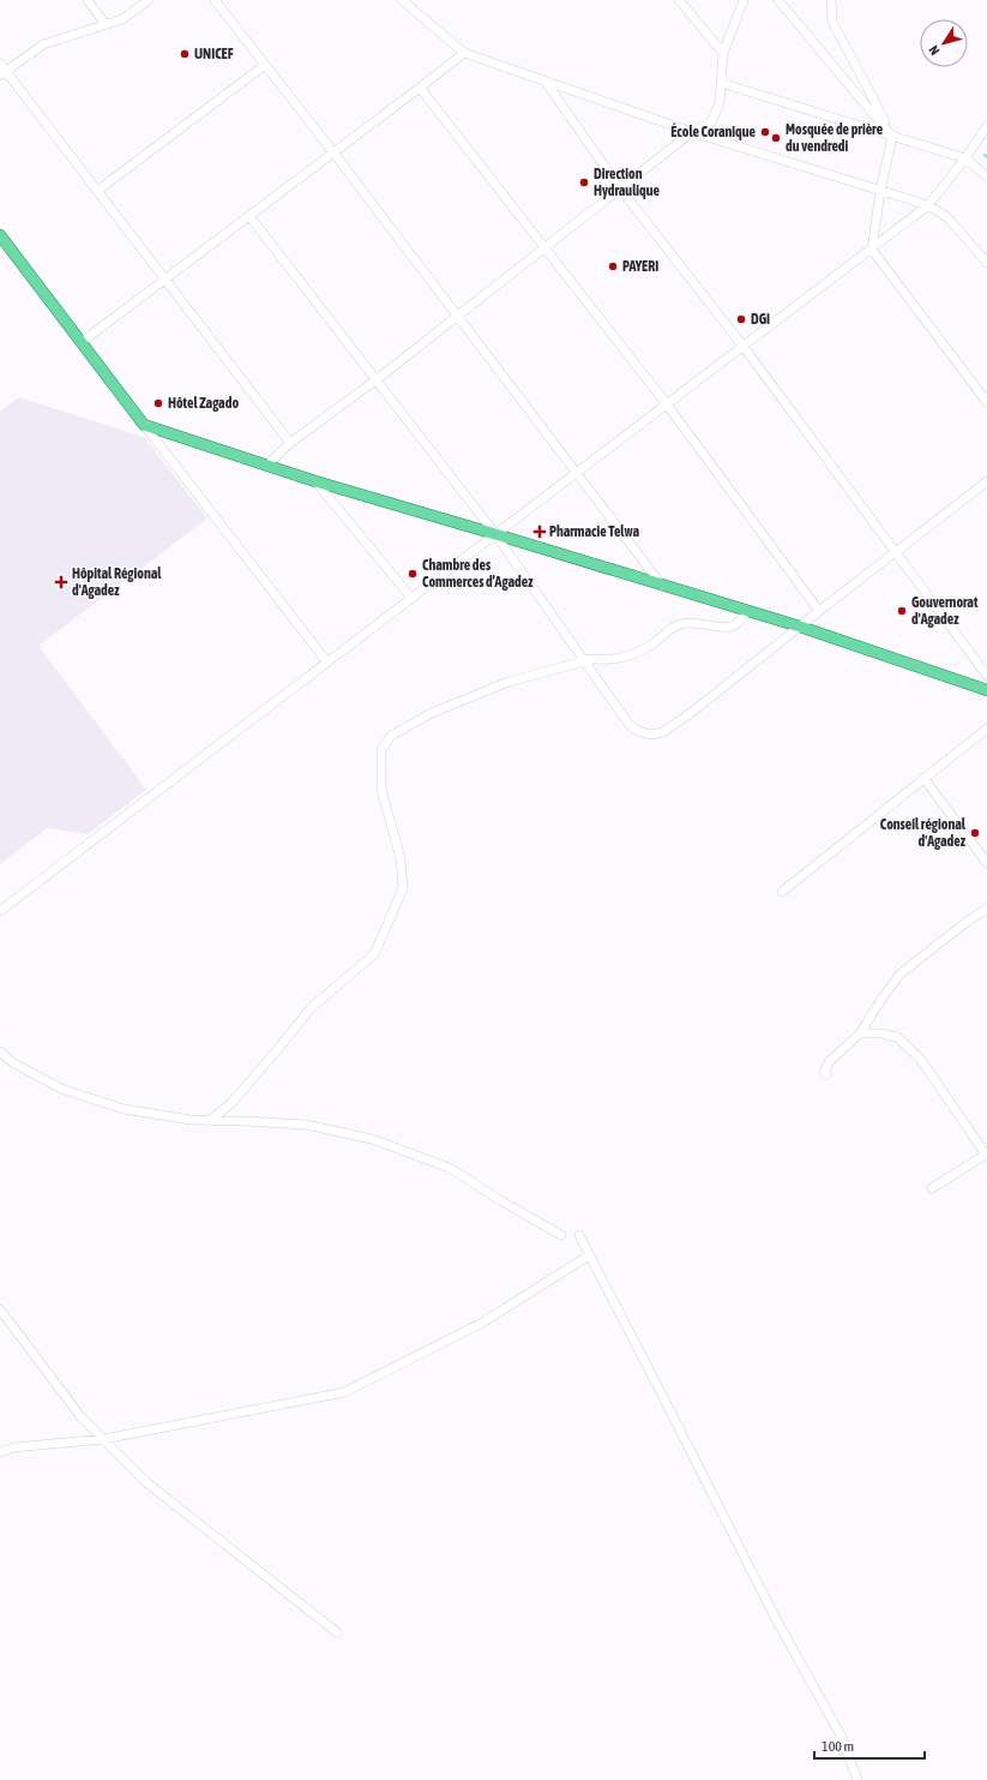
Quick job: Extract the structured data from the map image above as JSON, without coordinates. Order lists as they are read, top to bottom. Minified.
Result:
{"places":{"other":["UNICEF","École Coranique","Mosquée de prière du vendredi","Direction Hydraulique","PAYERI","DGI","Hôtel Zagado","Chambre des Commerces d’Agadez","Gouvernorat d'Agadez","Conseil régional d'Agadez"],"health":["Pharmacie Telwa","Hôpital Régional d'Agadez"]},"scale_bar":"100 m","north":"bottom left"}
